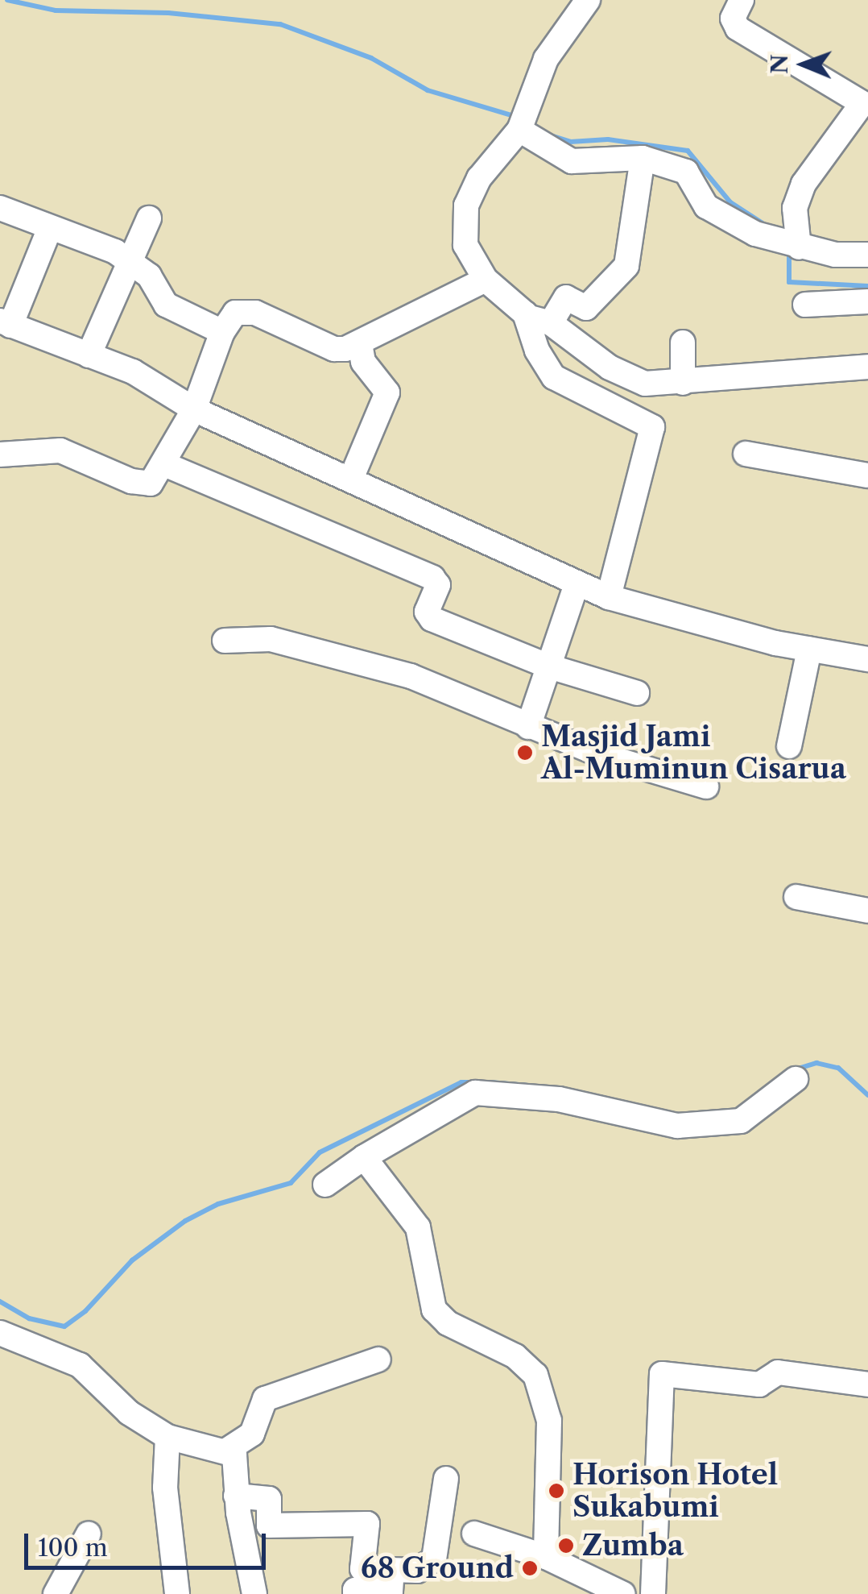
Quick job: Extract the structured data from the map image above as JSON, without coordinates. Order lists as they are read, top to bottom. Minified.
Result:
{"places":["Masjid Jami Al-Muminun Cisarua","Horison Hotel Sukabumi","Zumba","68 Ground"],"scale_bar":"100 m","north":"left"}
